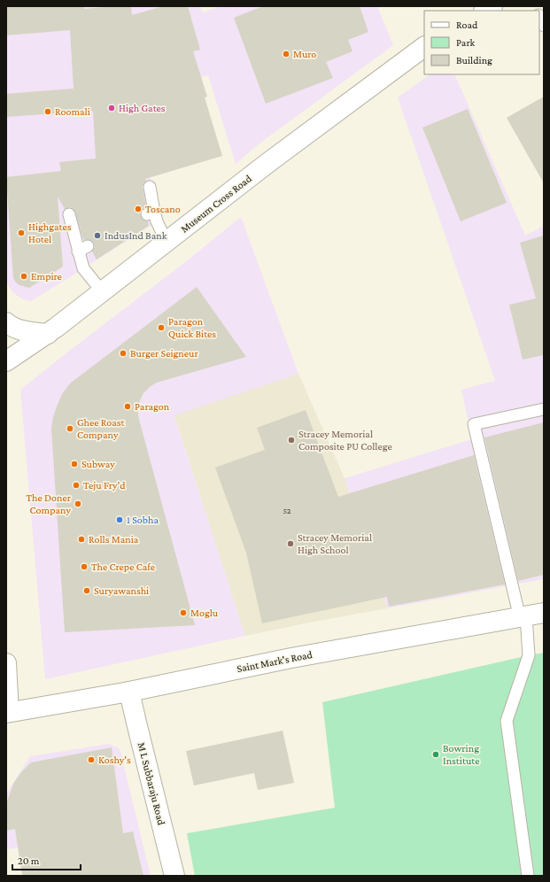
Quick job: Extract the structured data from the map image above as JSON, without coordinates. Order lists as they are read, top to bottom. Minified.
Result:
{"streets":{"street":["Museum Cross Road","Saint Mark's Road","M L Subbaraju Road"]},"crossings":[["Saint Mark's Road","M L Subbaraju Road"]],"places":["Muro","High Gates","Roomali","Toscano","Highgates Hotel","IndusInd Bank","Empire","Paragon Quick Bites","Burger Seigneur","Paragon","Ghee Roast Company","Stracey Memorial Composite PU College","Subway","Teju Fry'd","The Doner Company","1 Sobha","Rolls Mania","Stracey Memorial High School","The Crepe Cafe","Suryawanshi","Moglu","Bowring Institute","Koshy's"],"house_numbers":["52"],"legend":["Road","Park","Building"],"scale_bar":"20 m"}
